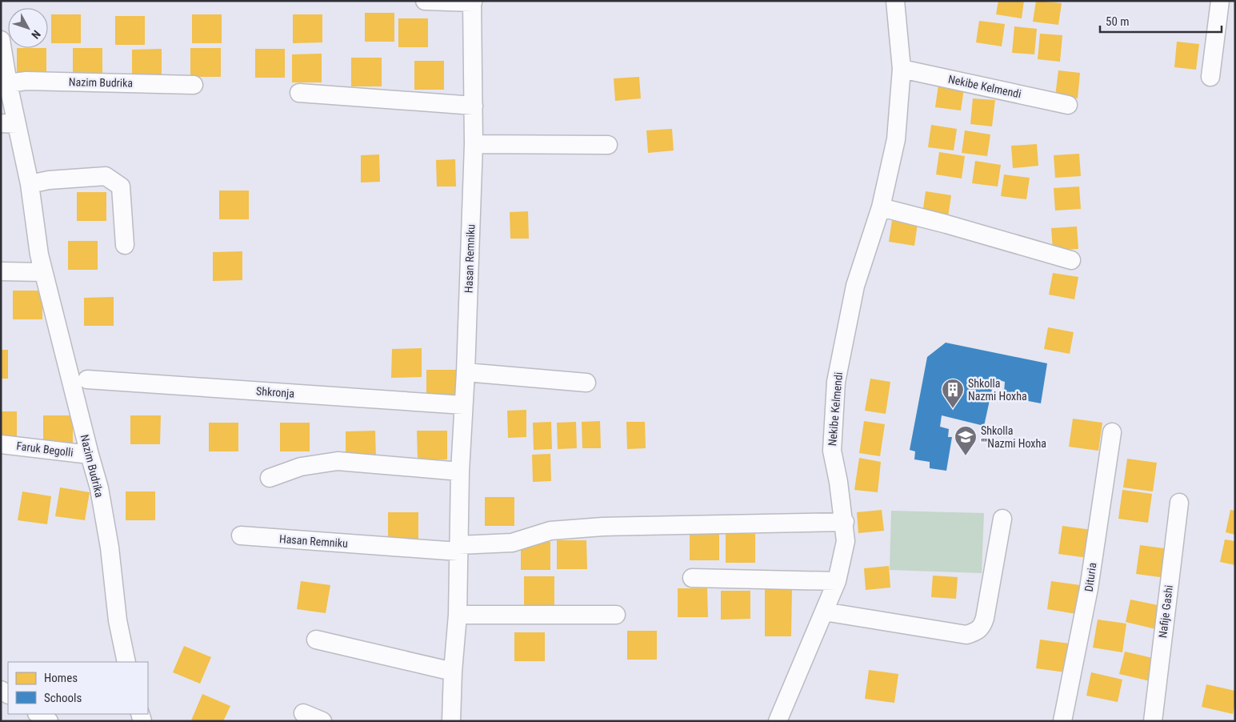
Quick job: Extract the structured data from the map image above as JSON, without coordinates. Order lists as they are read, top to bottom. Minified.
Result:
{"streets":{"street":["Nazim Budrika","Nekibe Kelmendi","Hasan Remniku","Shkronja","Faruk Begolli","Dituria","Nafije Gashi"]},"crossings":[["Nazim Budrika","Faruk Begolli"],["Hasan Remniku","Shkronja"]],"places":{"building":["Shkolla Nazmi Hoxha"],"school or university":["Shkolla \"\"Nazmi Hoxha"]},"legend":["Homes","Schools"],"scale_bar":"50 m","north":"bottom right"}
